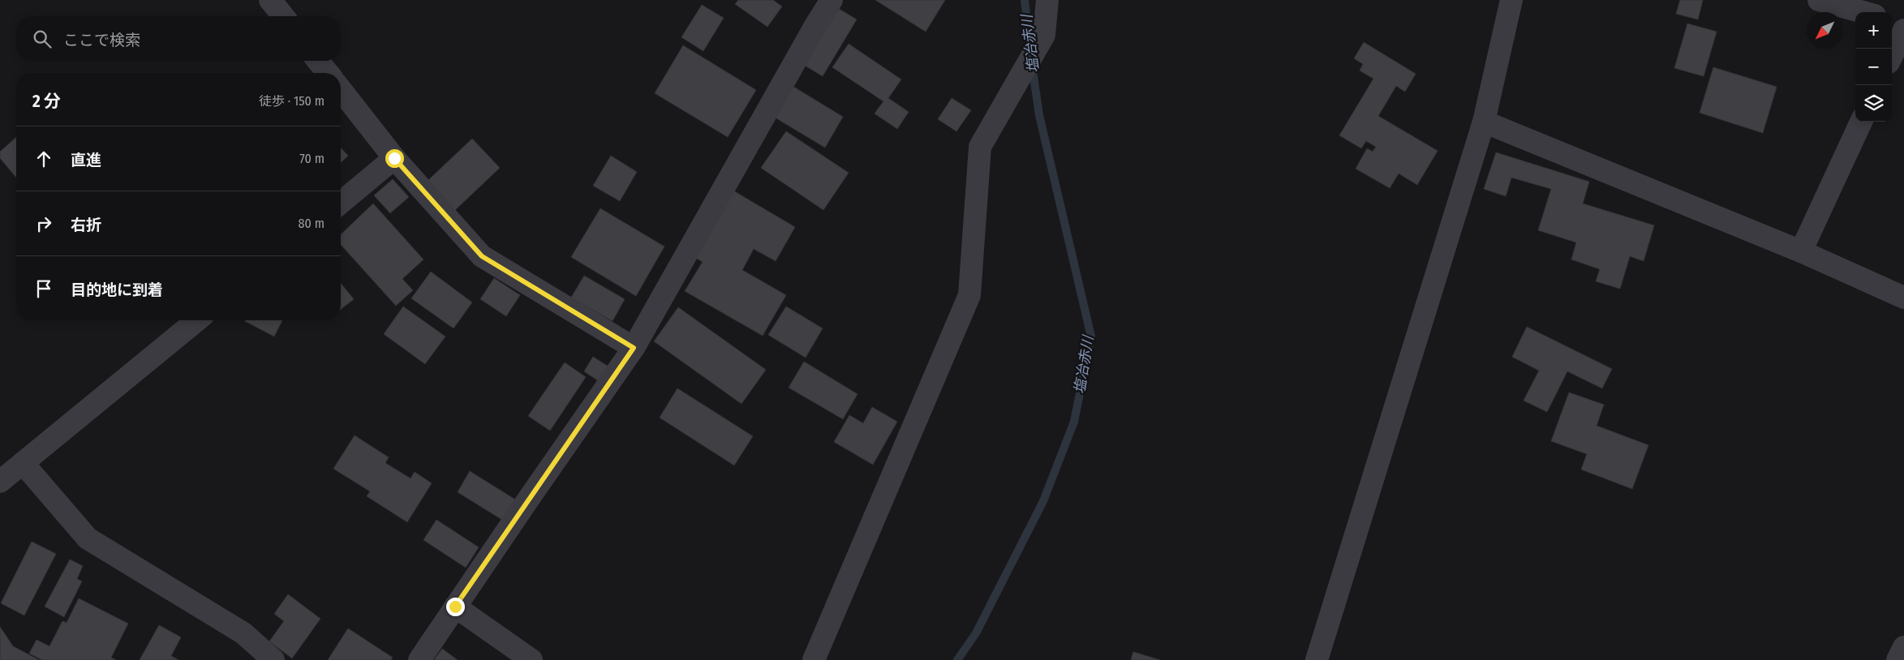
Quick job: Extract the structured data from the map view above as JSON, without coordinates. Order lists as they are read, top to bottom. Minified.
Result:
{"water":["塩冶赤川"],"north":"bottom left","page":{"map_buttons":["+","−"],"search":"ここで検索","heading":["2 分","徒歩 · 150 m"],"list":[["直進","70 m"],["右折","80 m"],"目的地に到着"]}}
